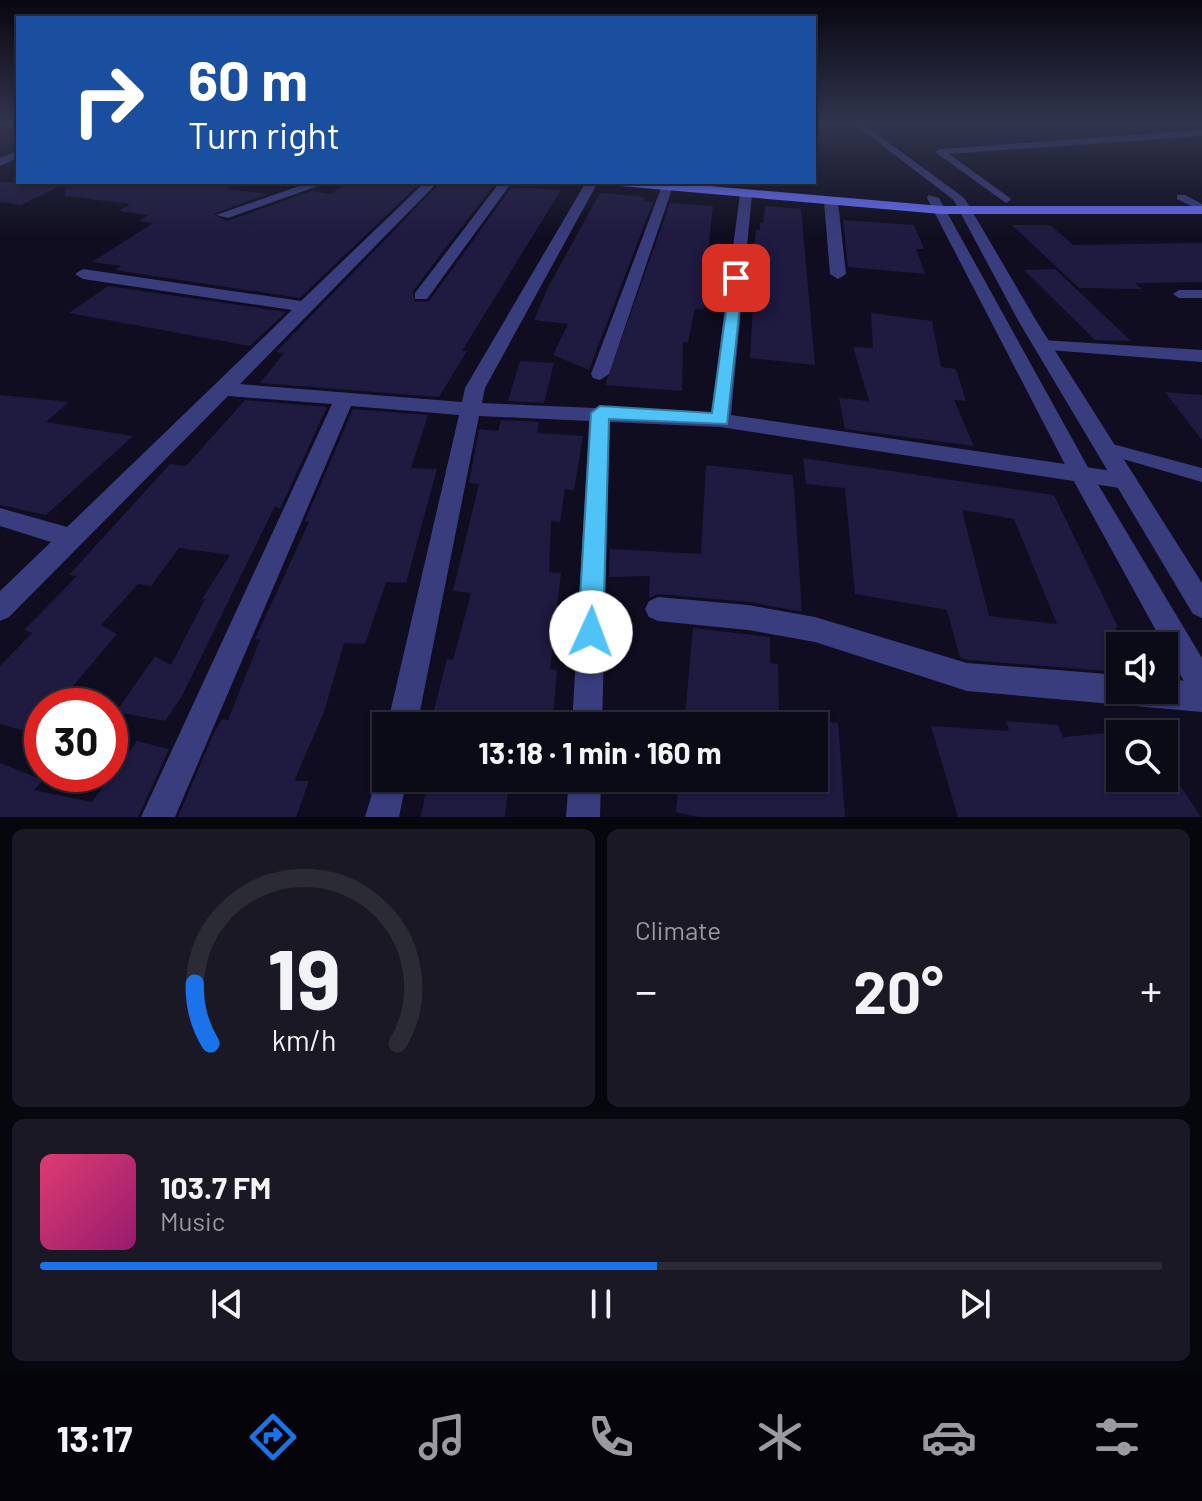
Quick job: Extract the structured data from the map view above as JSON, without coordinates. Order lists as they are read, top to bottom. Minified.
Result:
{"page":{"turn":["60 m","Turn right"],"limit":"30","trip":"13:18 · 1 min · 160 m","tile":"Climate","heat":["−","20°","+"],"song":["103.7 FM","Music"],"tabs":"13:17","gauge":["19","km/h"]}}
